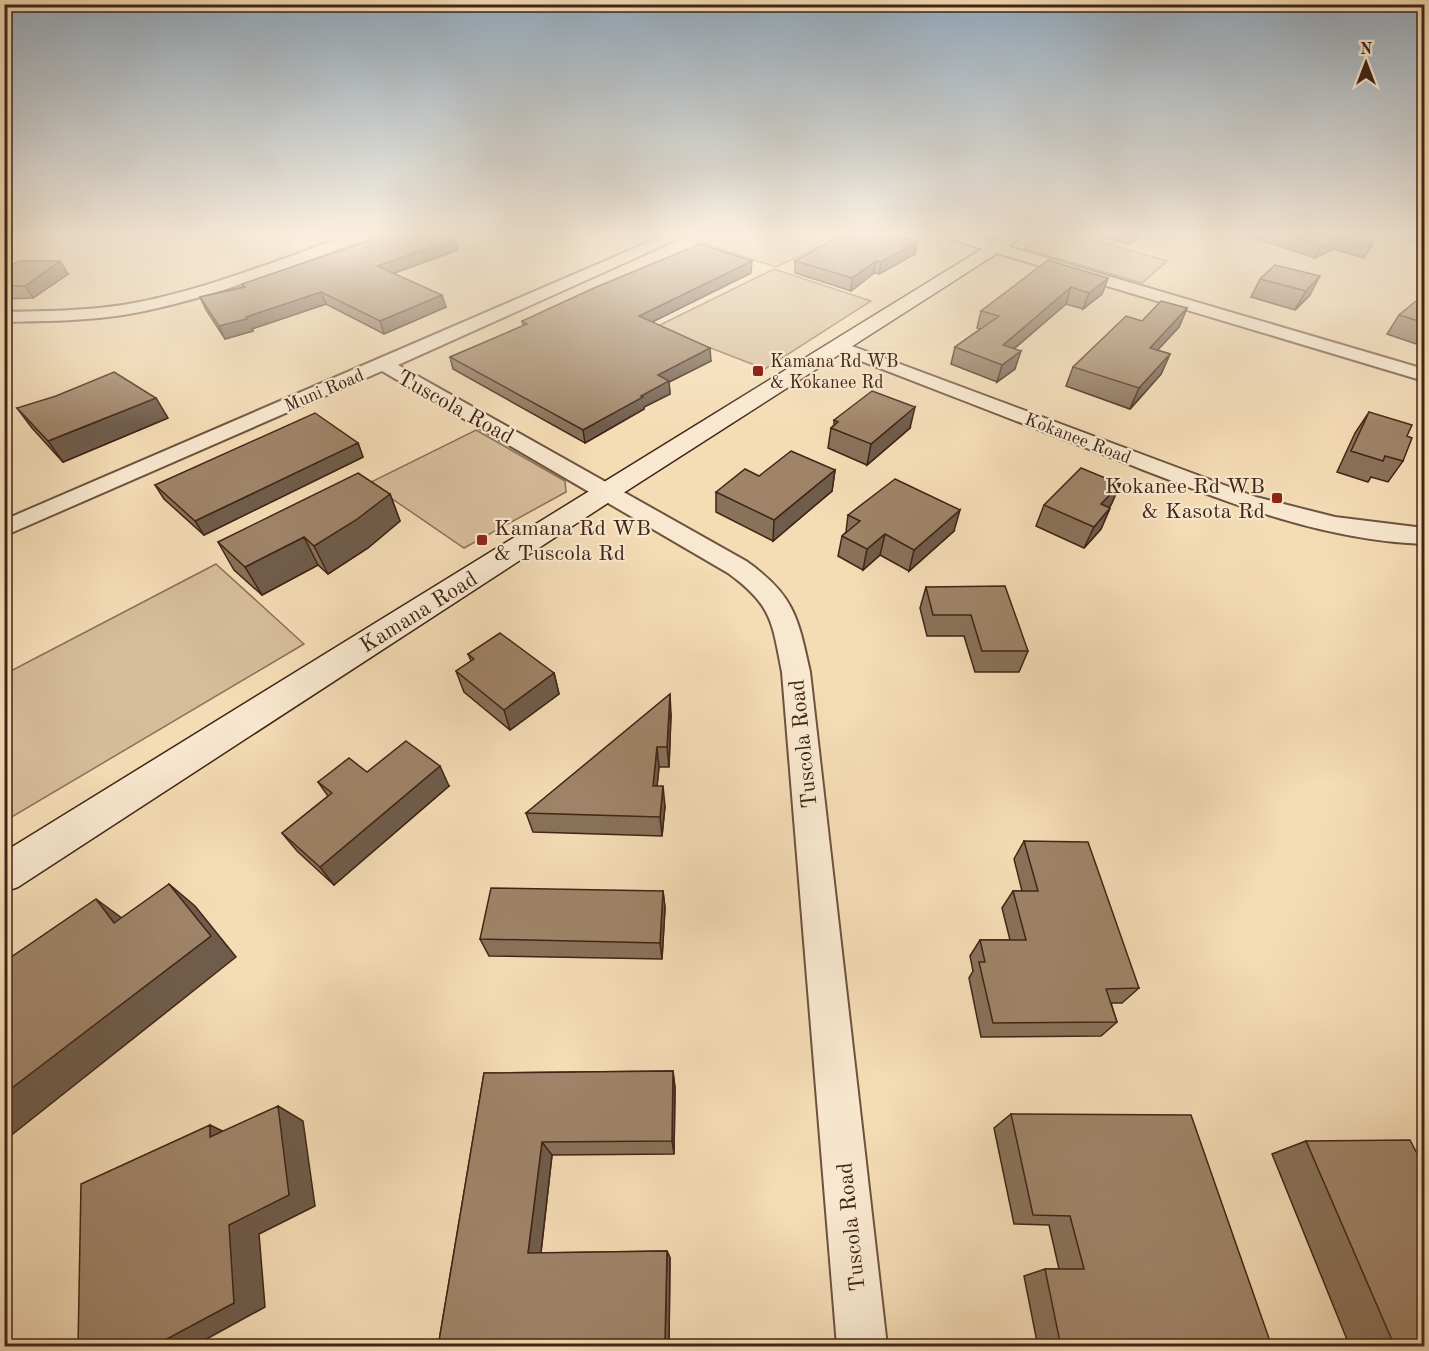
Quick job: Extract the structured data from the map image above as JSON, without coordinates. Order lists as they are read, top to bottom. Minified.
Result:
{"streets":{"street":["Muni Road","Tuscola Road","Kokanee Road","Kamana Road"]},"crossings":[["Muni Road","Tuscola Road"],["Tuscola Road","Kamana Road"],["Kokanee Road","Kamana Road"]],"places":{"transit":["Kamana Rd WB & Kokanee Rd","Kokanee Rd WB & Kasota Rd","Kamana Rd WB & Tuscola Rd"]},"north":"top"}
